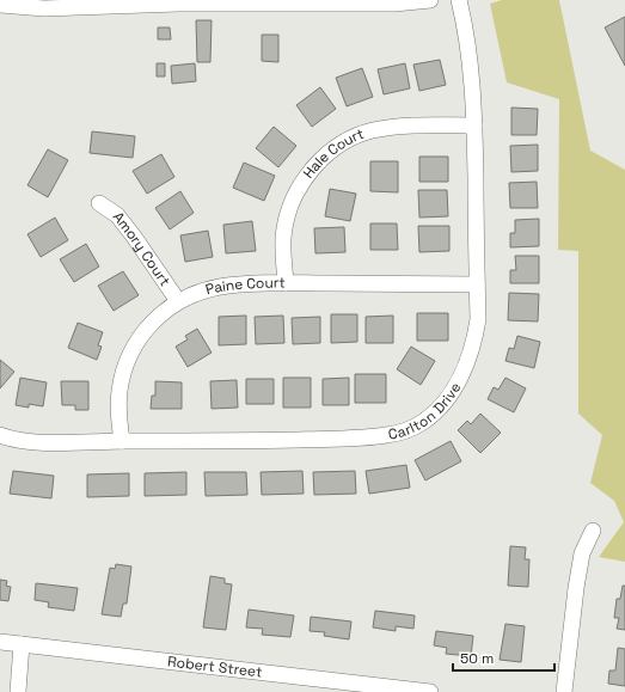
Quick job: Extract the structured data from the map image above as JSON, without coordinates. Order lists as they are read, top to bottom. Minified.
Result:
{"streets":{"street":["Hale Court","Amory Court","Paine Court","Carlton Drive","Robert Street"]},"crossings":[["Hale Court","Paine Court"],["Hale Court","Carlton Drive"],["Amory Court","Paine Court"],["Paine Court","Carlton Drive"]],"scale_bar":"50 m"}
